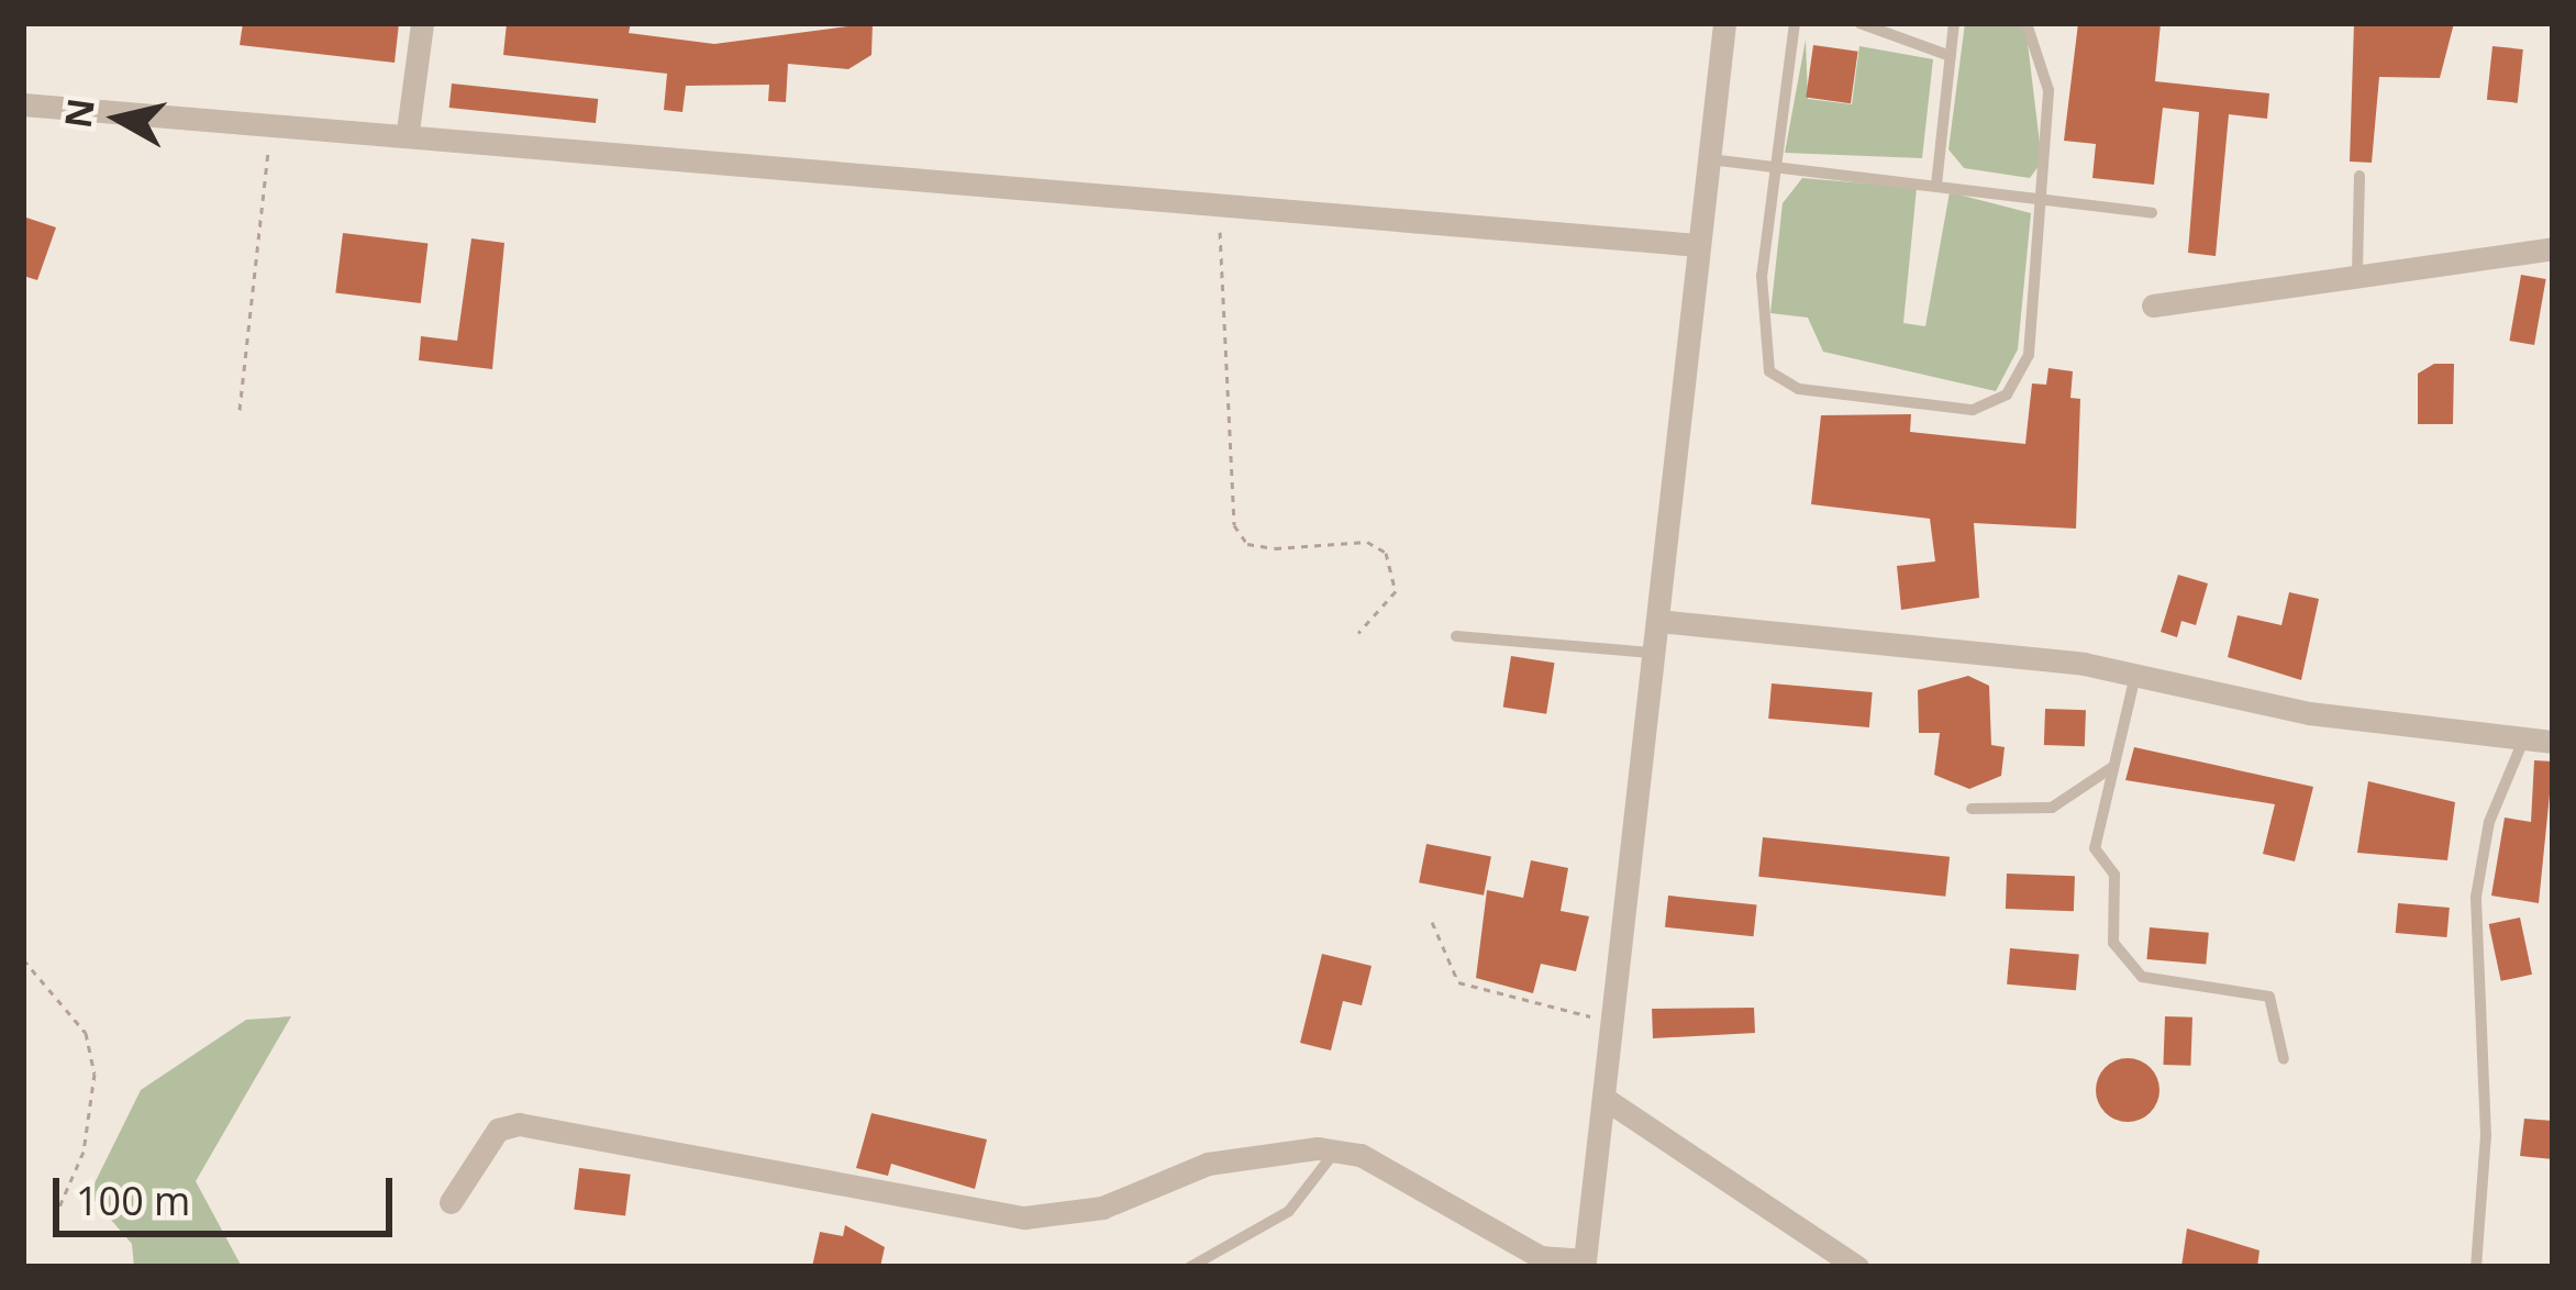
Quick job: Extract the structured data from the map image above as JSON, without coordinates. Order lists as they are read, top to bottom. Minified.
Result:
{"scale_bar":"100 m","north":"left"}
